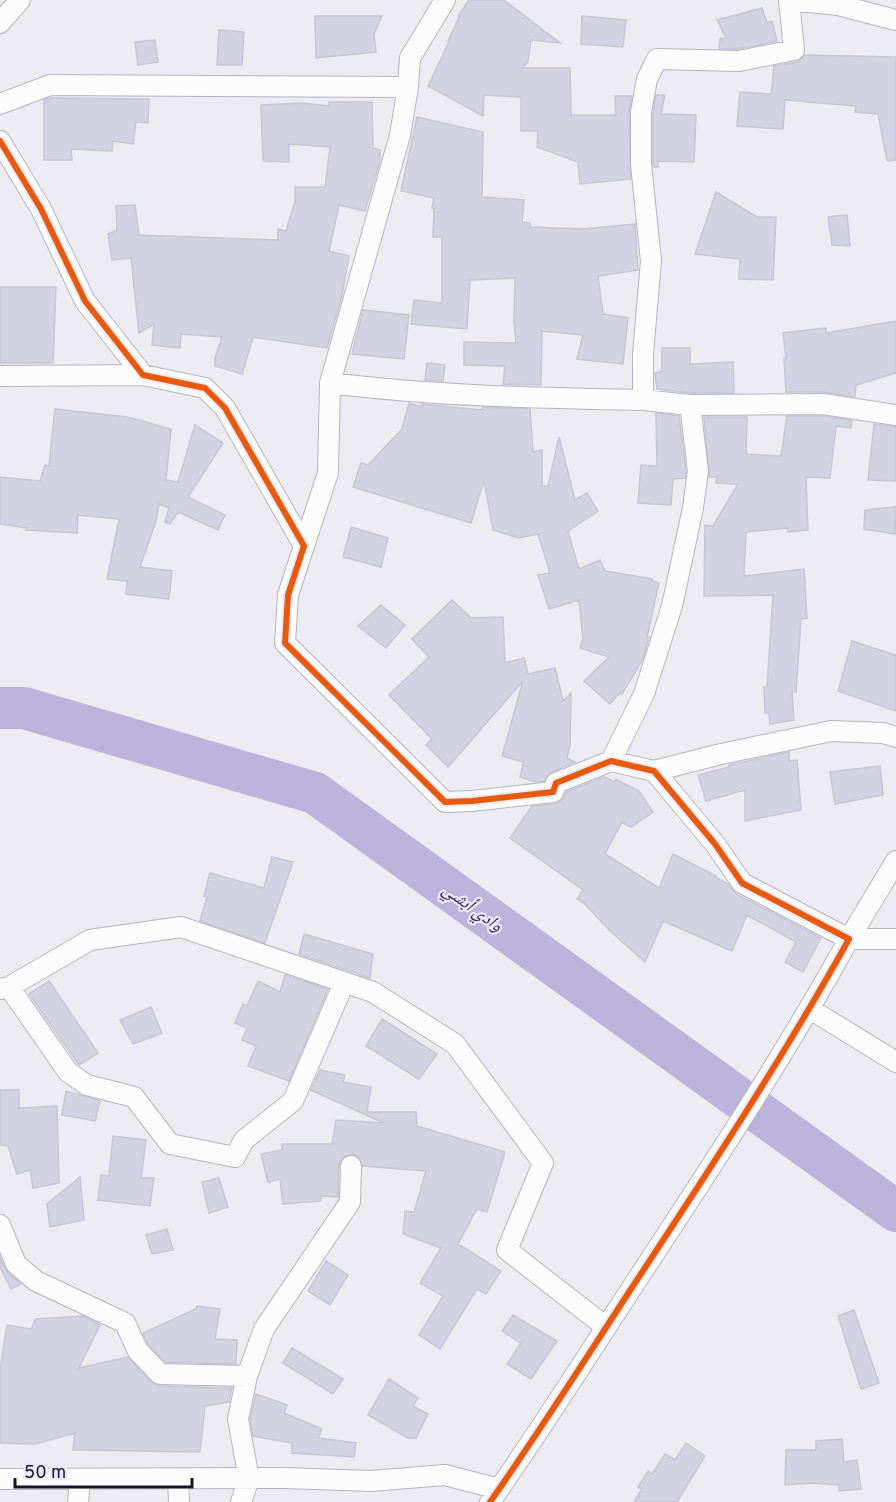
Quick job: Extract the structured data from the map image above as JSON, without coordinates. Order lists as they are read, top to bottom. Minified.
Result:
{"water":["وادي أبشي"],"scale_bar":"50 m"}
